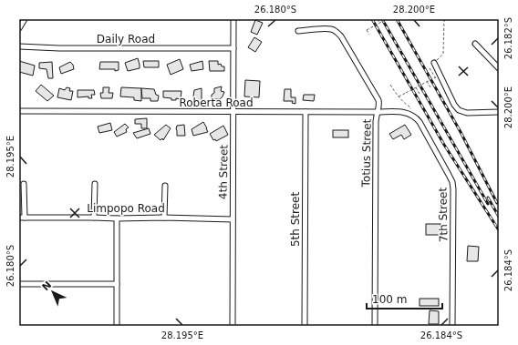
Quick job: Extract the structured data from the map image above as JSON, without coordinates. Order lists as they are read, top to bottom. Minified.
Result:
{"streets":{"street":["Daily Road","Roberta Road","Totius Street","4th Street","Limpopo Road","7th Street","5th Street"]},"crossings":[["Daily Road","4th Street"],["Roberta Road","Totius Street"],["Roberta Road","4th Street"],["Roberta Road","7th Street"],["Roberta Road","5th Street"],["4th Street","Limpopo Road"]],"scale_bar":"100 m","north":"top left","coordinates":["26.180°S","28.200°E","26.182°S","28.195°E","26.184°S"]}
